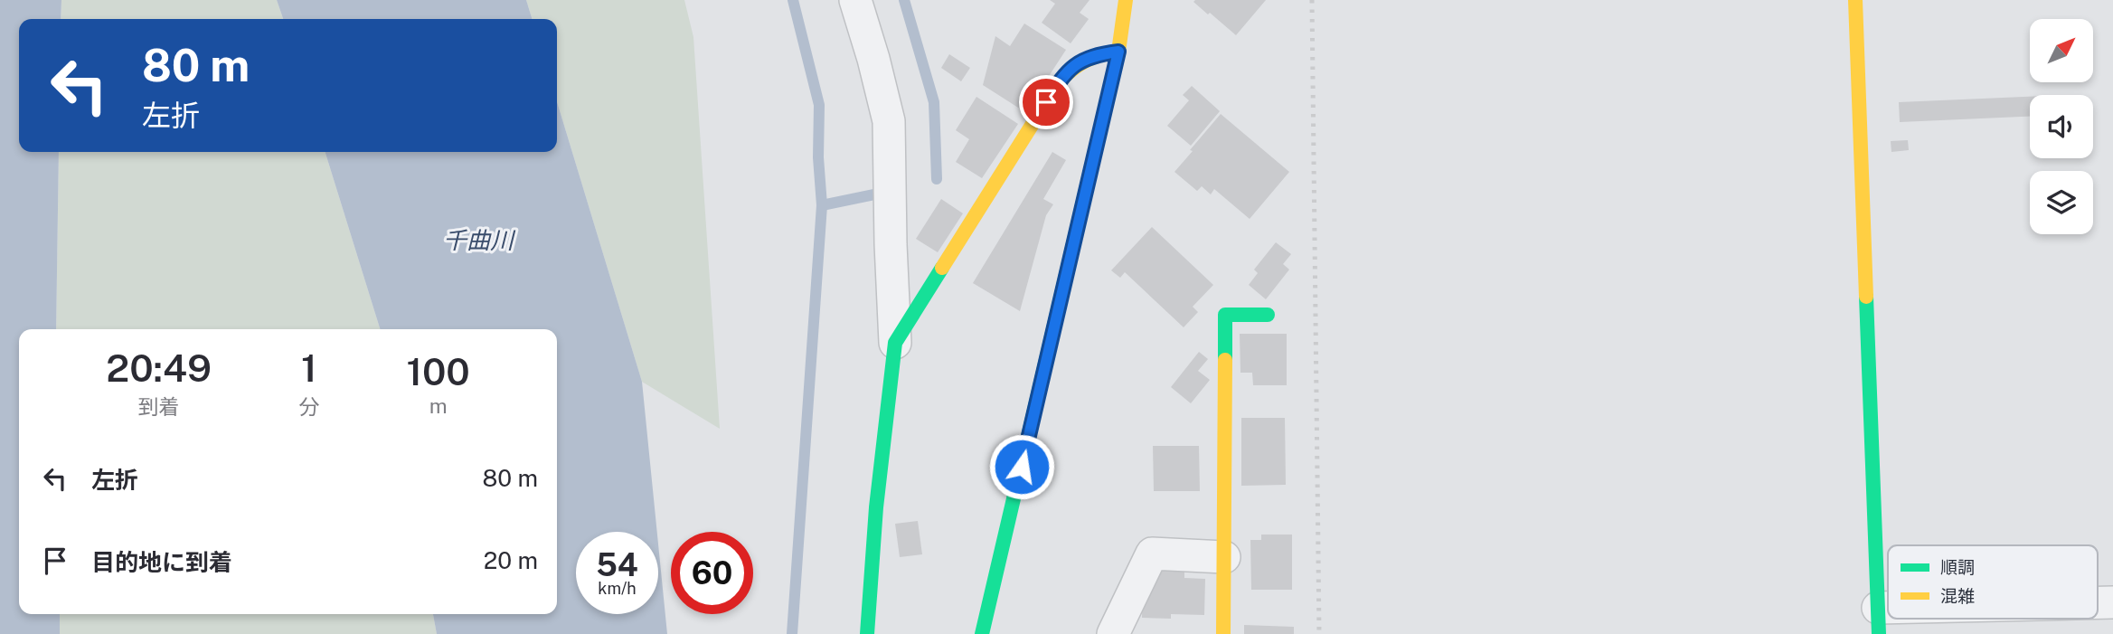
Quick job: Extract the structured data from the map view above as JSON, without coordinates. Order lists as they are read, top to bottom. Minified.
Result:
{"water":["千曲川"],"legend":["順調","混雑"],"north":"top right","page":{"turn":["80 m","左折"],"eta":["20:49","到着","1","分","100","m"],"list":[{"name":"左折","value":"80 m"},{"name":"目的地に到着","value":"20 m"}],"speed":"54 km/h","limit":"60"}}
